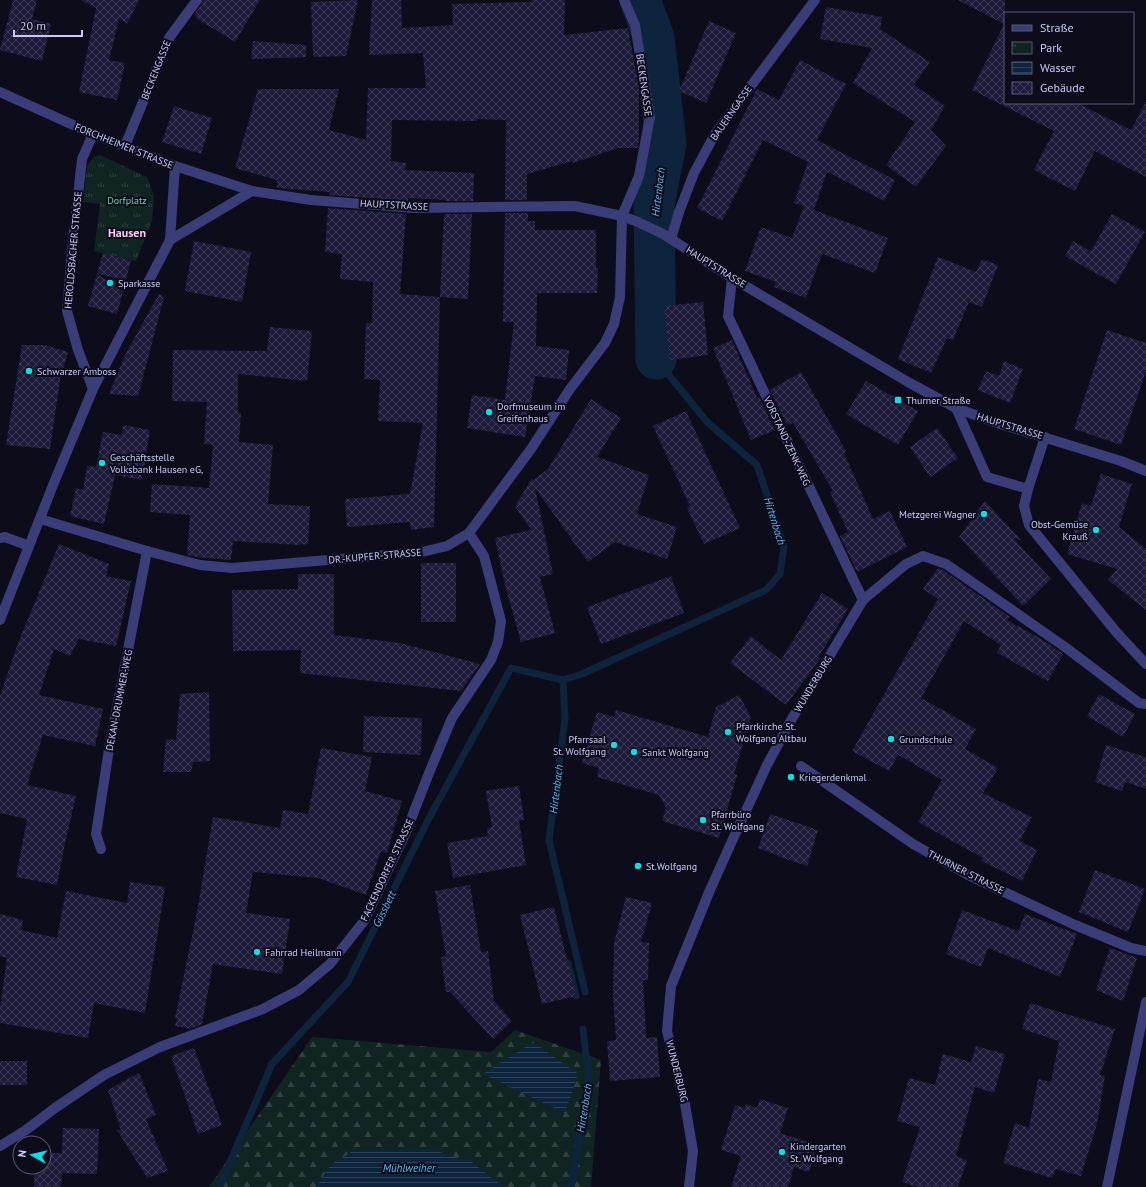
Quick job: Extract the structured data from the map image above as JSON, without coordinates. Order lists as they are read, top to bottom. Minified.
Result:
{"streets":{"street":["BECKENGASSE","BAUERNGASSE","FORCHHEIMER STRASSE","HAUPTSTRASSE","HEROLDSBACHER STRASSE","VORSTAND-ZENK-WEG","DR.-KUPFER-STRASSE","WUNDERBURG","DEKAN-DRUMMER-WEG","FACKENDORFER STRASSE","THURNER STRASSE"]},"crossings":[["BECKENGASSE","FORCHHEIMER STRASSE"],["BECKENGASSE","HAUPTSTRASSE"],["BECKENGASSE","DR.-KUPFER-STRASSE"],["BAUERNGASSE","HAUPTSTRASSE"],["FORCHHEIMER STRASSE","HAUPTSTRASSE"],["FORCHHEIMER STRASSE","HEROLDSBACHER STRASSE"],["HAUPTSTRASSE","VORSTAND-ZENK-WEG"],["HAUPTSTRASSE","DR.-KUPFER-STRASSE"],["VORSTAND-ZENK-WEG","WUNDERBURG"],["DR.-KUPFER-STRASSE","DEKAN-DRUMMER-WEG"],["DR.-KUPFER-STRASSE","FACKENDORFER STRASSE"]],"districts":["Hausen"],"water":["Hirtenbach","Güssbett","Mühlweiher"],"parks":["Dorfplatz"],"places":{"other":["Sparkasse","Schwarzer Amboss","Dorfmuseum im Greifenhaus","Geschäftsstelle Volksbank Hausen eG,","Metzgerei Wagner","Obst-Gemüse Krauß","Pfarrkirche St. Wolfgang Altbau","Grundschule","Pfarrsaal St. Wolfgang","Sankt Wolfgang","Kriegerdenkmal","Pfarrbüro St. Wolfgang","St.Wolfgang","Fahrrad Heilmann","Kindergarten St. Wolfgang"],"transit":["Thurner Straße"]},"legend":["Straße","Park","Wasser","Gebäude"],"scale_bar":"20 m","north":"left"}
